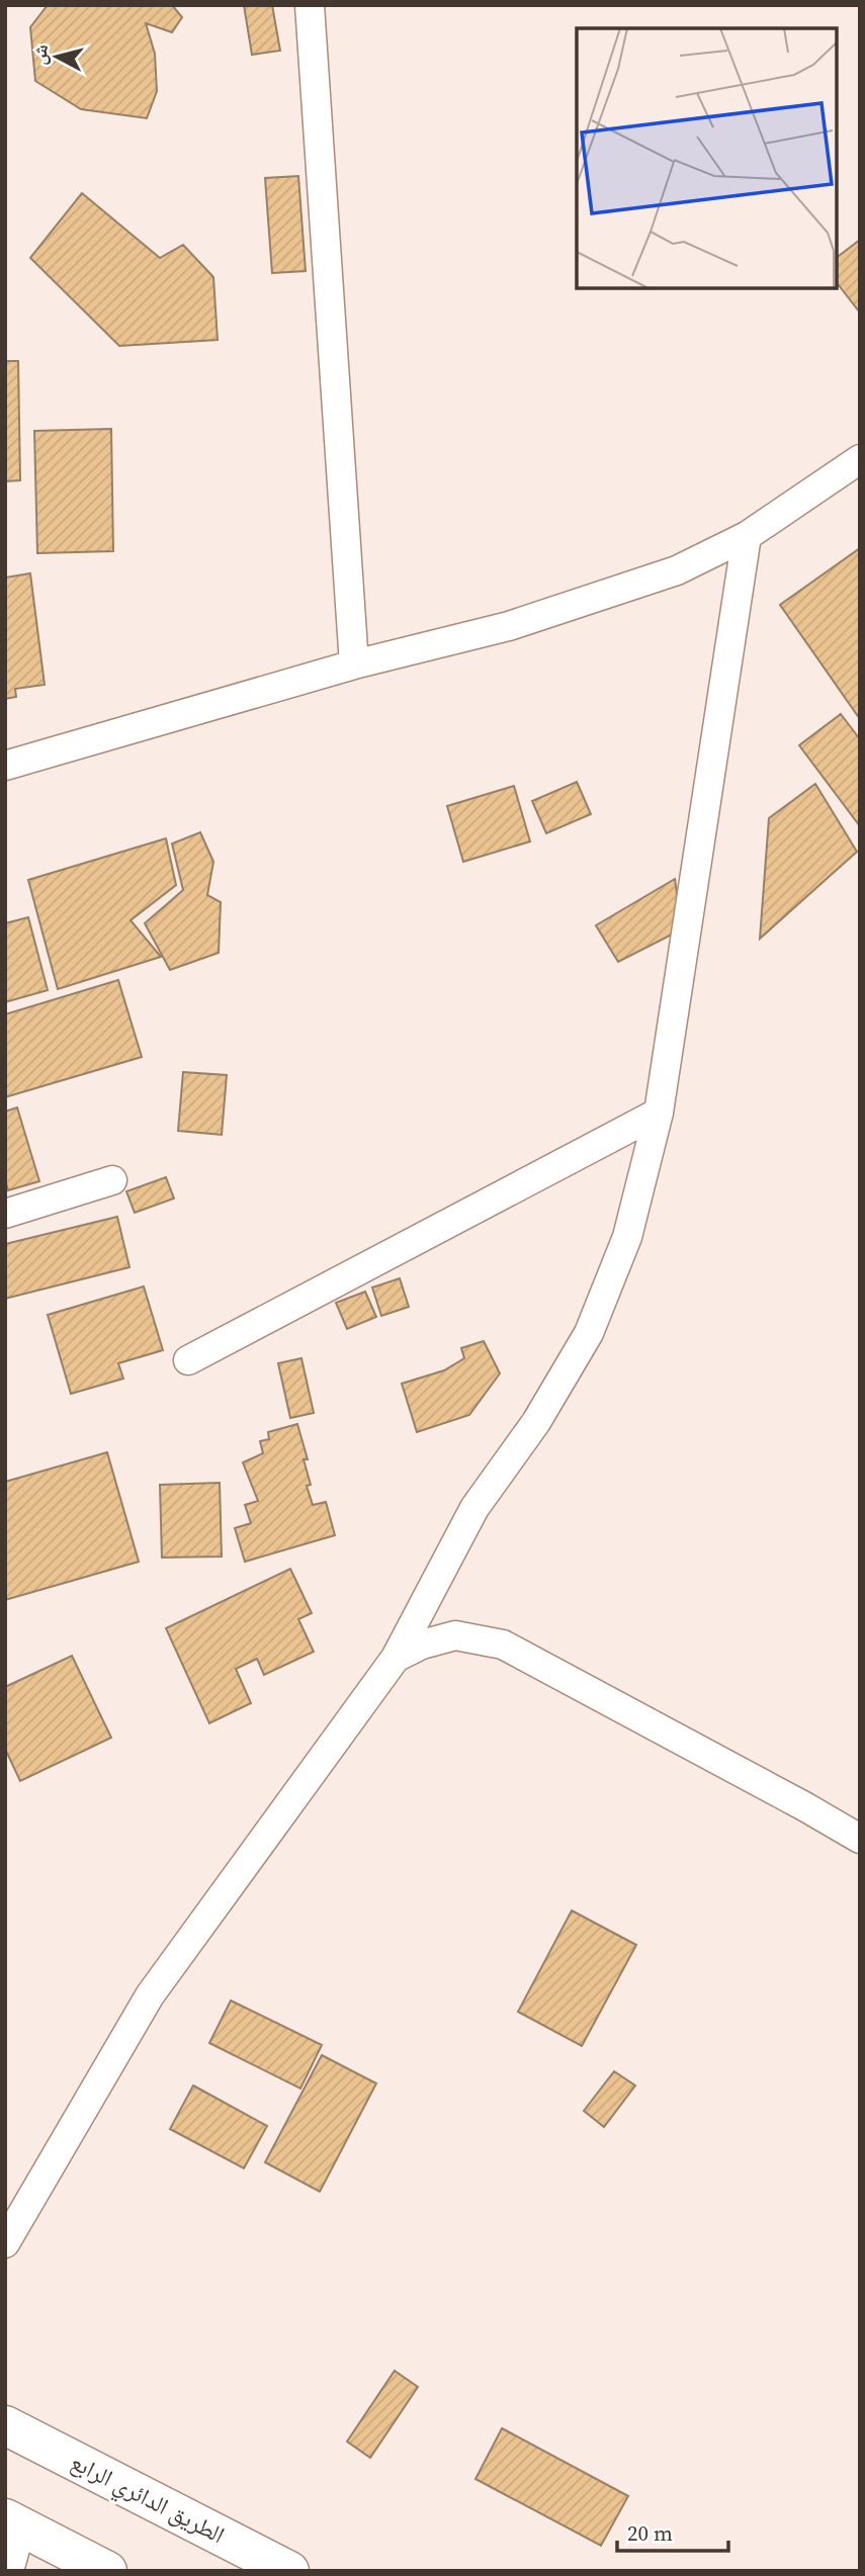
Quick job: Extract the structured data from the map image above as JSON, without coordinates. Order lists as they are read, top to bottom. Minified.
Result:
{"streets":{"main road":["الطريق الدائري الرابع"]},"scale_bar":"20 m","north":"left"}
